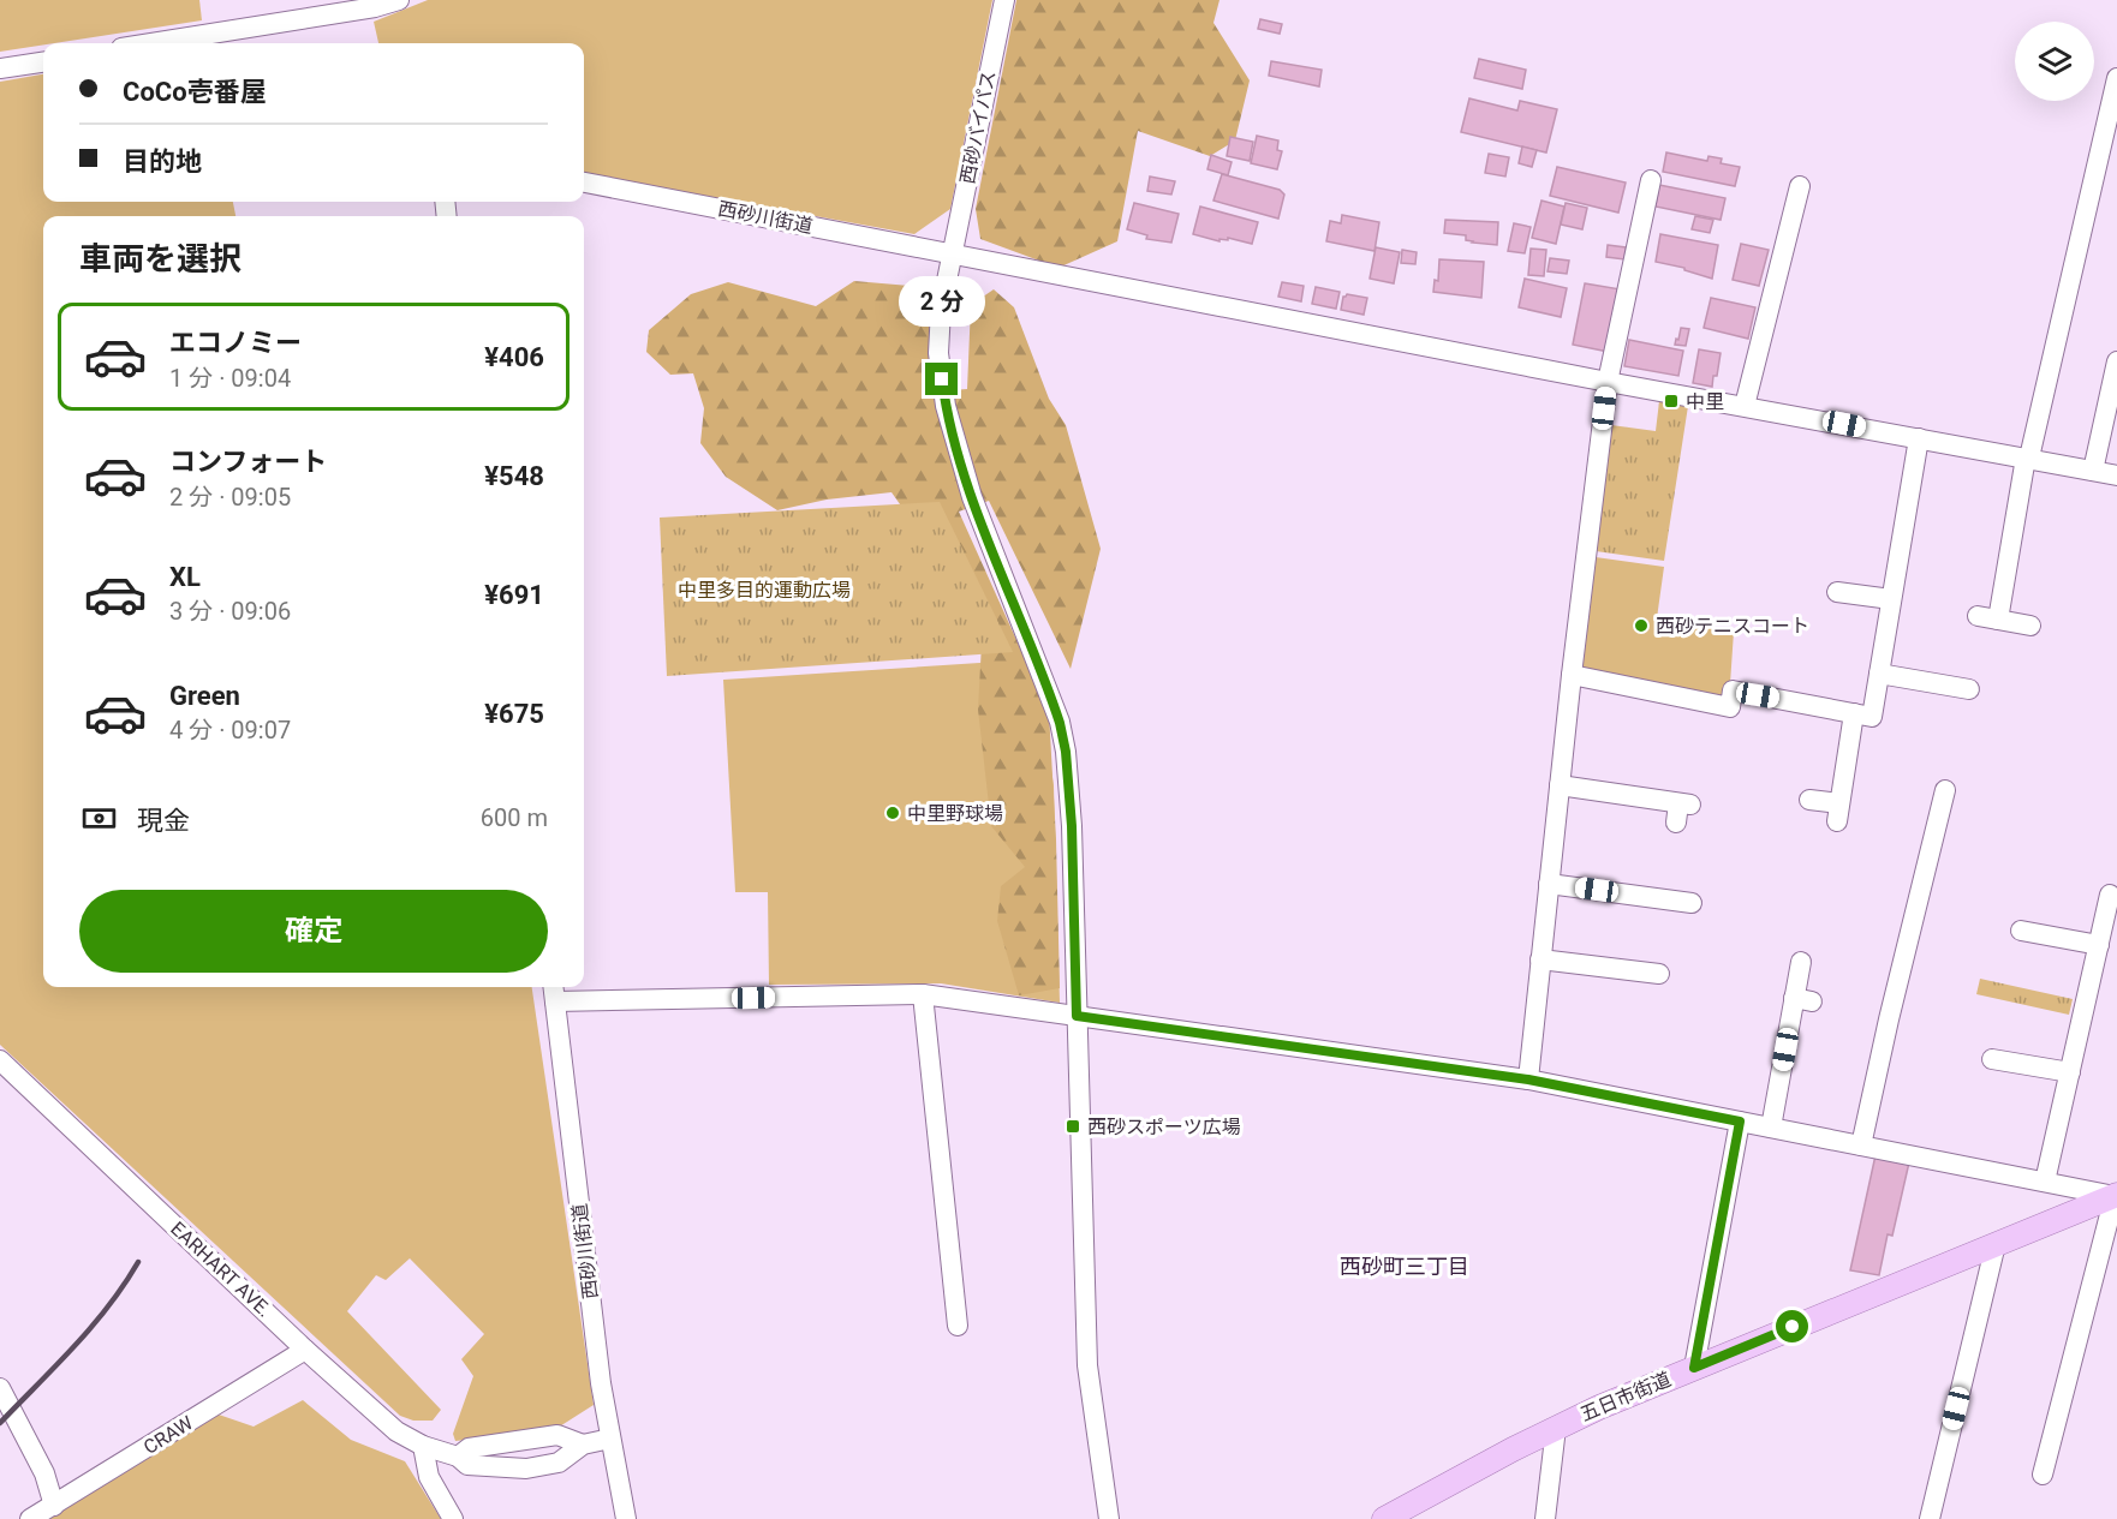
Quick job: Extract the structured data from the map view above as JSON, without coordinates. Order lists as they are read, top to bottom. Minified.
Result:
{"streets":{"main road":["五日市街道"],"street":["西砂バイパス","西砂川街道","EARHART AVE.","CRAW"]},"crossings":[["西砂バイパス","西砂川街道"],["西砂川街道","EARHART AVE."],["EARHART AVE.","CRAW"]],"districts":["西砂町三丁目"],"parks":["中里多目的運動広場"],"places":{"transit":["中里","西砂スポーツ広場"],"other":["西砂テニスコート","中里野球場"]},"page":{"banner":["CoCo壱番屋","目的地"],"heading":"車両を選択","bubble":"2 分","list":[{"name":"エコノミー","note":"1 分 · 09:04","value":"¥406"},{"name":"コンフォート","note":"2 分 · 09:05","value":"¥548"},{"name":"XL","note":"3 分 · 09:06","value":"¥691"},{"name":"Green","note":"4 分 · 09:07","value":"¥675"}],"pay":["現金","600 m"],"buttons":"確定"}}
